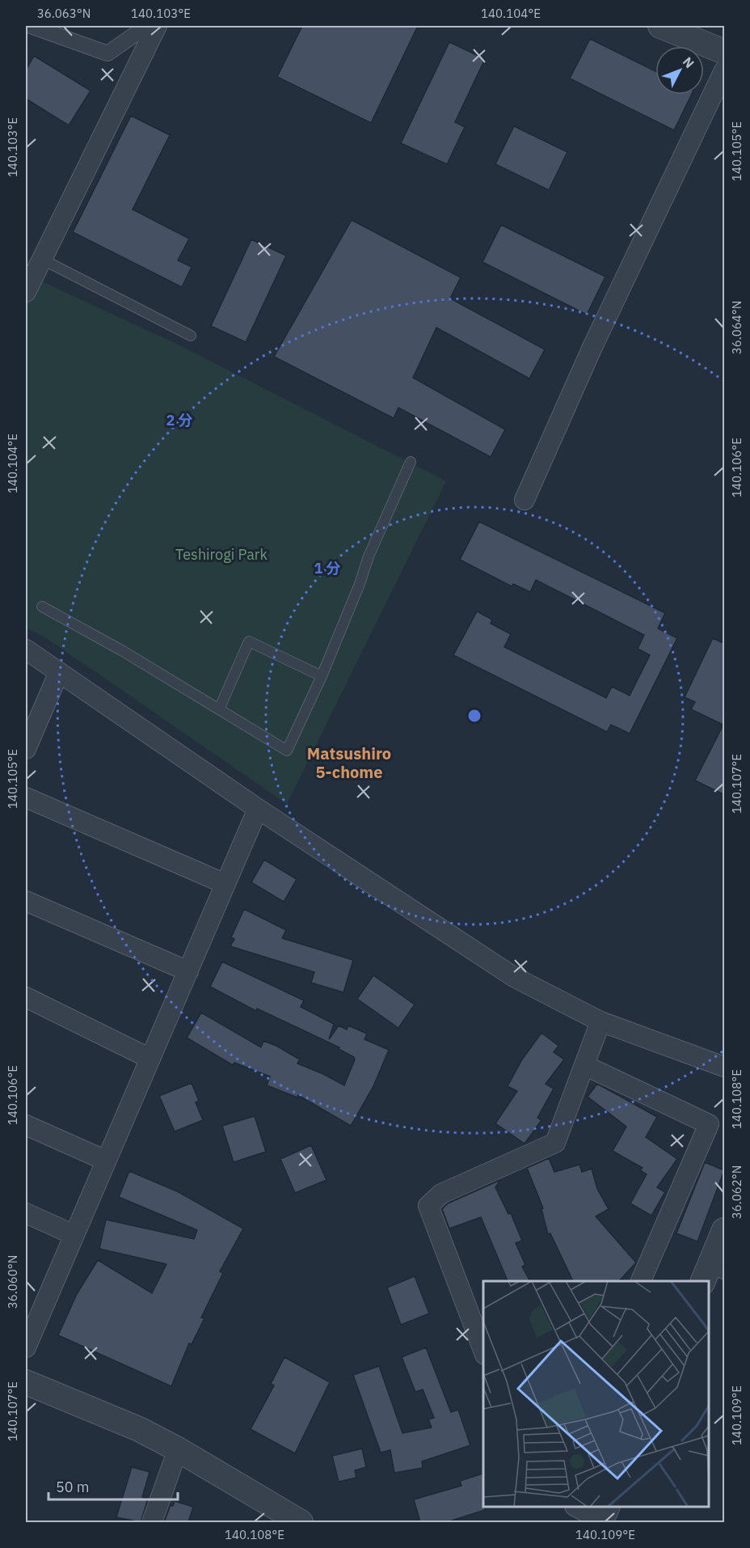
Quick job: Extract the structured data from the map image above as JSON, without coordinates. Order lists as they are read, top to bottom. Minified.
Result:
{"districts":["Matsushiro 5-chome"],"parks":["Teshirogi Park"],"scale_bar":"50 m","north":"top right","coordinates":["36.063°N","140.103°E","140.104°E","140.105°E","36.064°N","140.106°E","140.107°E","140.108°E","36.062°N","36.060°N","140.109°E"],"rings":["2 分","1 分"]}
